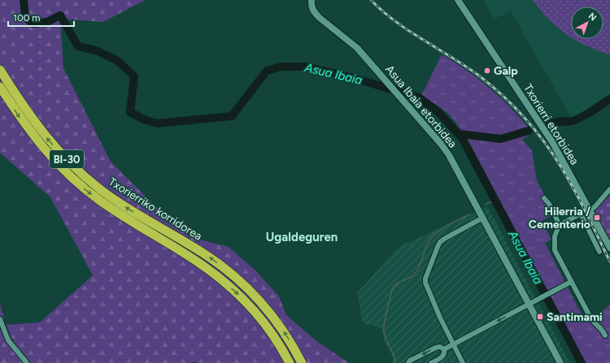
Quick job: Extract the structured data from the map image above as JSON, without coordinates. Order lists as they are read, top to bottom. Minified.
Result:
{"streets":{"highway":["BI-30","Txorierriko korridorea"],"street":["Asua Ibaia etorbidea","Txorierri etorbidea"]},"districts":["Ugaldeguren"],"water":["Asua Ibaia"],"places":{"other":["Galp"],"transit":["Hilerria / Cementerio","Santimami"]},"scale_bar":"100 m","north":"top right"}
